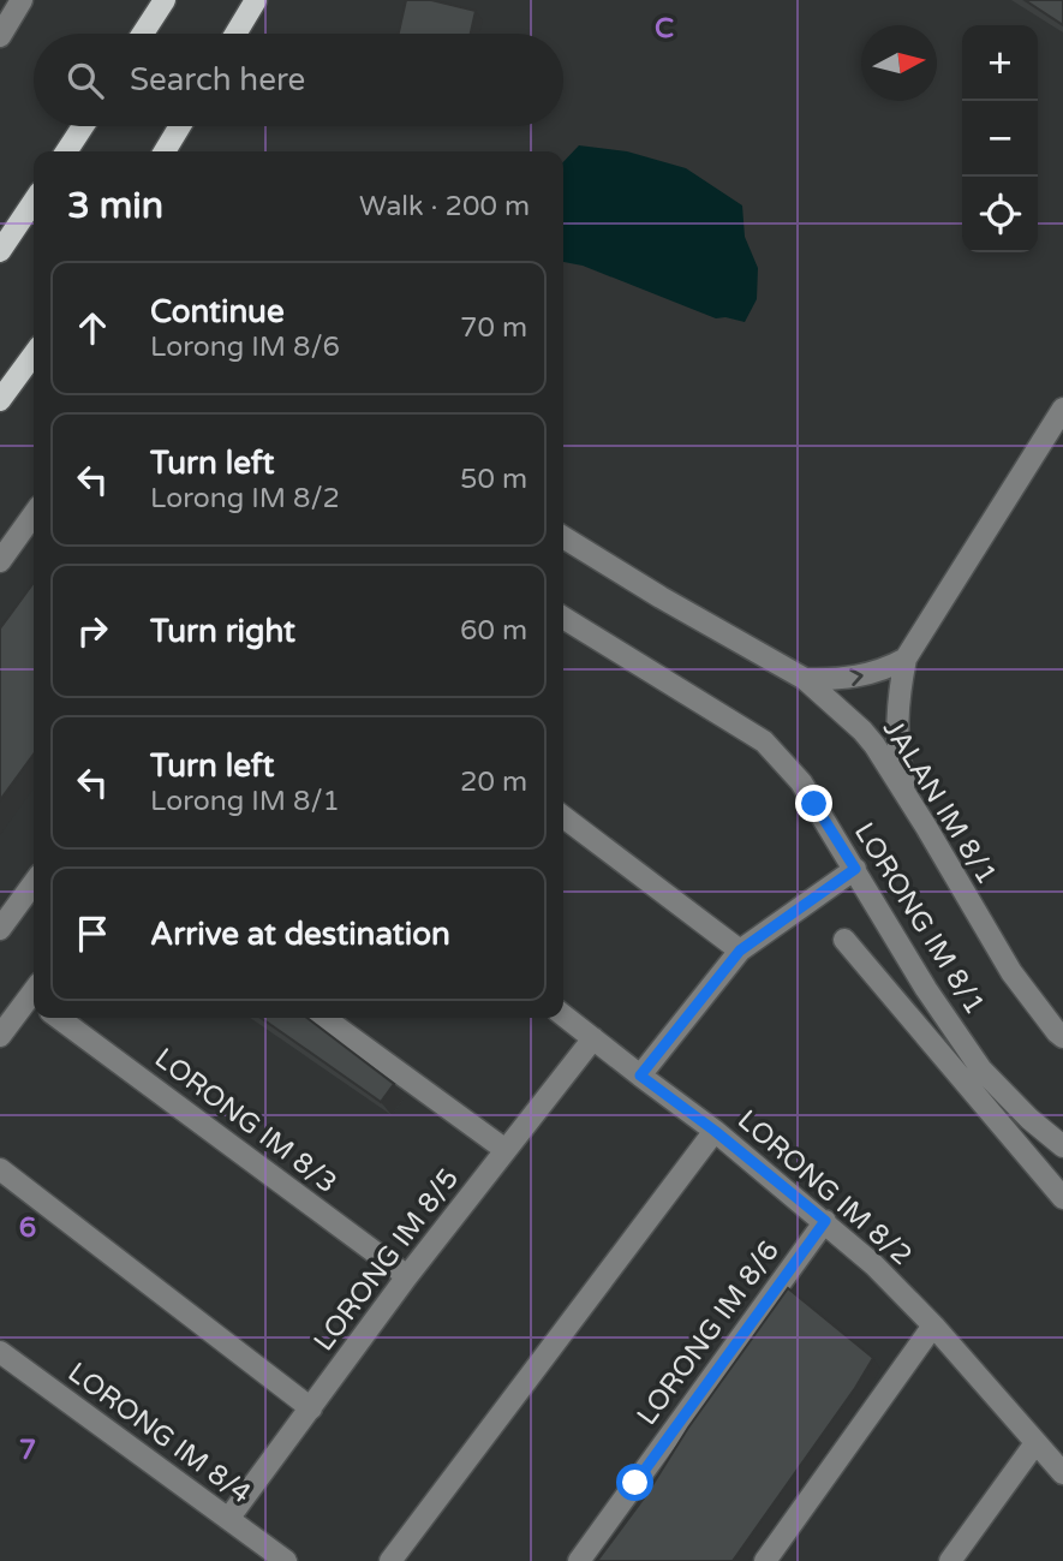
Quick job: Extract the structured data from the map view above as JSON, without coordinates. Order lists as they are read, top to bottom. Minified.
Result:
{"streets":{"street":["JALAN IM 8/1","LORONG IM 8/1","LORONG IM 8/3","LORONG IM 8/2","LORONG IM 8/5","LORONG IM 8/6","LORONG IM 8/4"]},"crossings":[["LORONG IM 8/3","LORONG IM 8/5"],["LORONG IM 8/2","LORONG IM 8/5"],["LORONG IM 8/2","LORONG IM 8/6"],["LORONG IM 8/5","LORONG IM 8/4"]],"north":"right","page":{"map_buttons":["+","−"],"search":"Search here","heading":["3 min","Walk · 200 m"],"list":[["Continue","Lorong IM 8/6","70 m"],["Turn left","Lorong IM 8/2","50 m"],["Turn right","60 m"],["Turn left","Lorong IM 8/1","20 m"],"Arrive at destination"]},"grid":{"columns":["C"],"rows":["6","7"]}}
